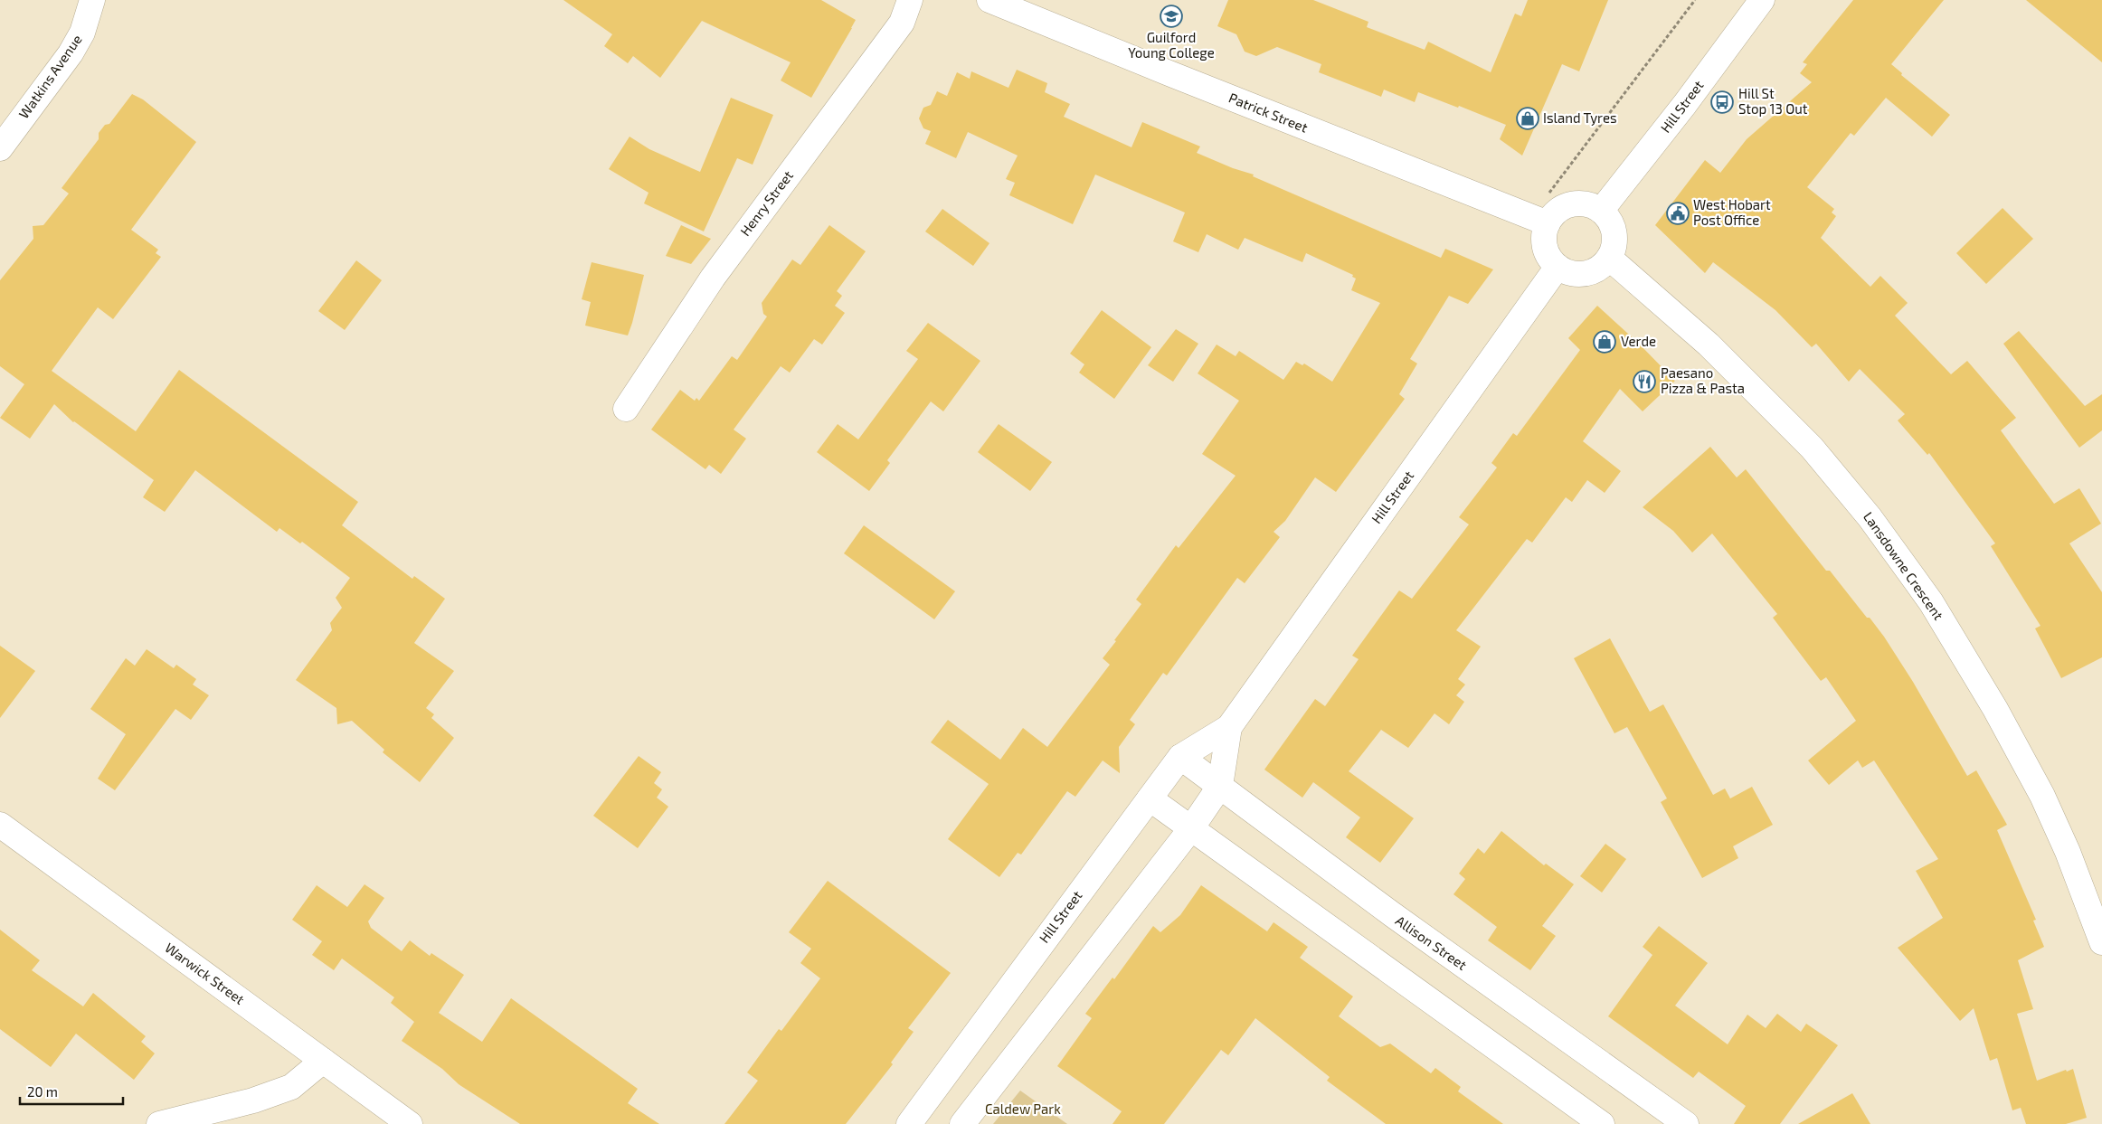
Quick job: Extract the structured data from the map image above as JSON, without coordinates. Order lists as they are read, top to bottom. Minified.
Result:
{"streets":{"street":["Watkins Avenue","Hill Street","Patrick Street","Henry Street","Lansdowne Crescent","Allison Street","Warwick Street"]},"crossings":[["Hill Street","Patrick Street"],["Hill Street","Lansdowne Crescent"],["Hill Street","Allison Street"],["Patrick Street","Lansdowne Crescent"]],"parks":["Caldew Park"],"places":{"school or university":["Guilford Young College"],"bus stop":["Hill St Stop 13 Out"],"shop":["Island Tyres","Verde"],"public building":["West Hobart Post Office"],"restaurant":["Paesano Pizza & Pasta"]},"scale_bar":"20 m"}
